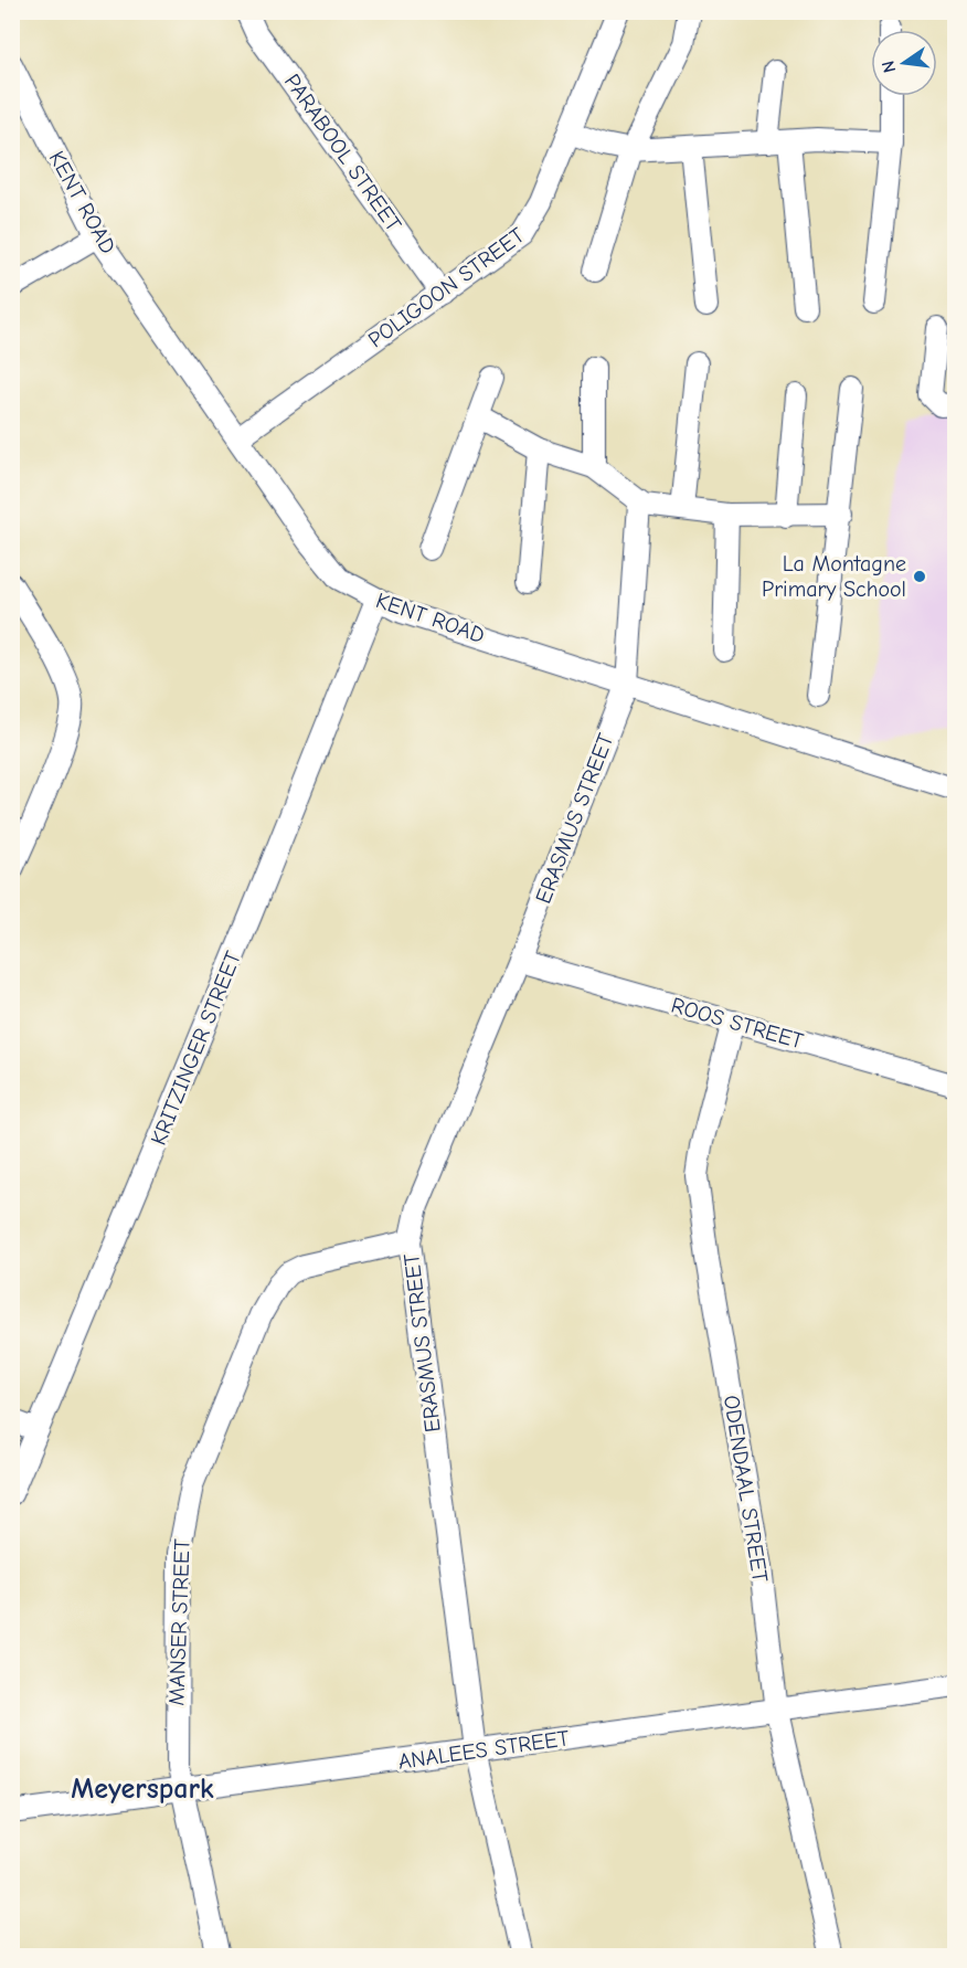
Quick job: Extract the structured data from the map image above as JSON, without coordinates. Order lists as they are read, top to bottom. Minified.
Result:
{"streets":{"street":["PARABOOL STREET","KENT ROAD","POLIGOON STREET","ERASMUS STREET","ROOS STREET","KRITZINGER STREET","ODENDAAL STREET","MANSER STREET","ANALEES STREET"]},"crossings":[["PARABOOL STREET","POLIGOON STREET"],["KENT ROAD","POLIGOON STREET"],["KENT ROAD","ERASMUS STREET"],["KENT ROAD","KRITZINGER STREET"],["ERASMUS STREET","ROOS STREET"],["ERASMUS STREET","MANSER STREET"],["ERASMUS STREET","ANALEES STREET"],["ROOS STREET","ODENDAAL STREET"],["ODENDAAL STREET","ANALEES STREET"],["MANSER STREET","ANALEES STREET"]],"districts":["Meyerspark"],"places":["La Montagne Primary School"],"north":"left"}
